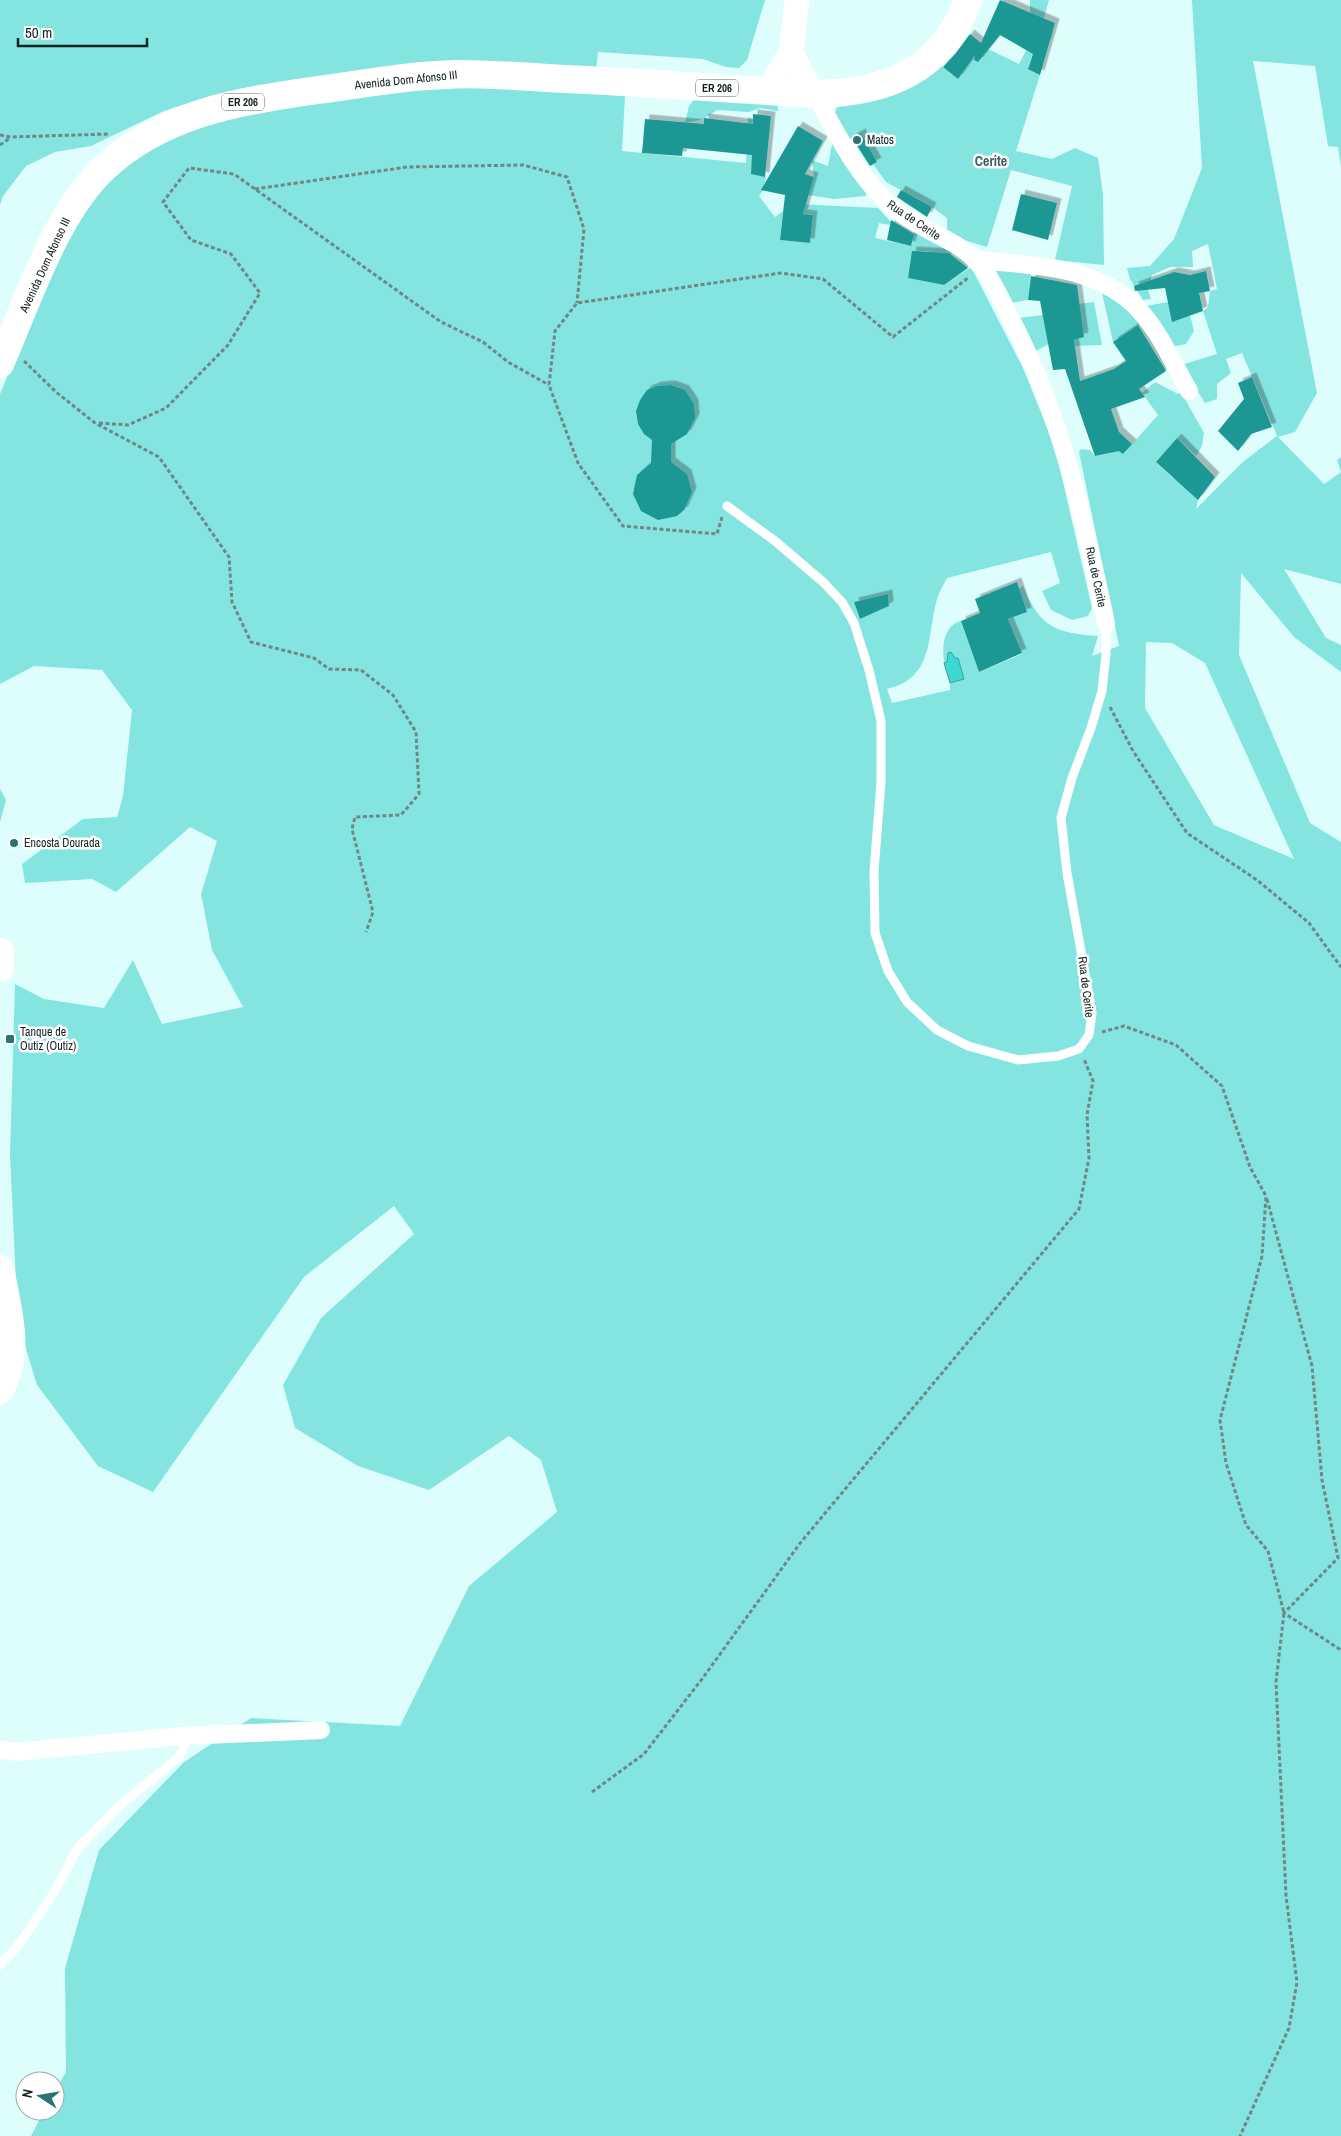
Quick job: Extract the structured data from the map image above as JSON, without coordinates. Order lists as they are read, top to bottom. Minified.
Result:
{"streets":{"main road":["Avenida Dom Afonso III","ER 206"],"street":["Rua de Cerite"]},"crossings":[["Avenida Dom Afonso III","Rua de Cerite"]],"districts":["Cerite"],"places":{"other":["Matos","Encosta Dourada"],"transit":["Tanque de Outiz (Outiz)"]},"scale_bar":"50 m","north":"left"}
